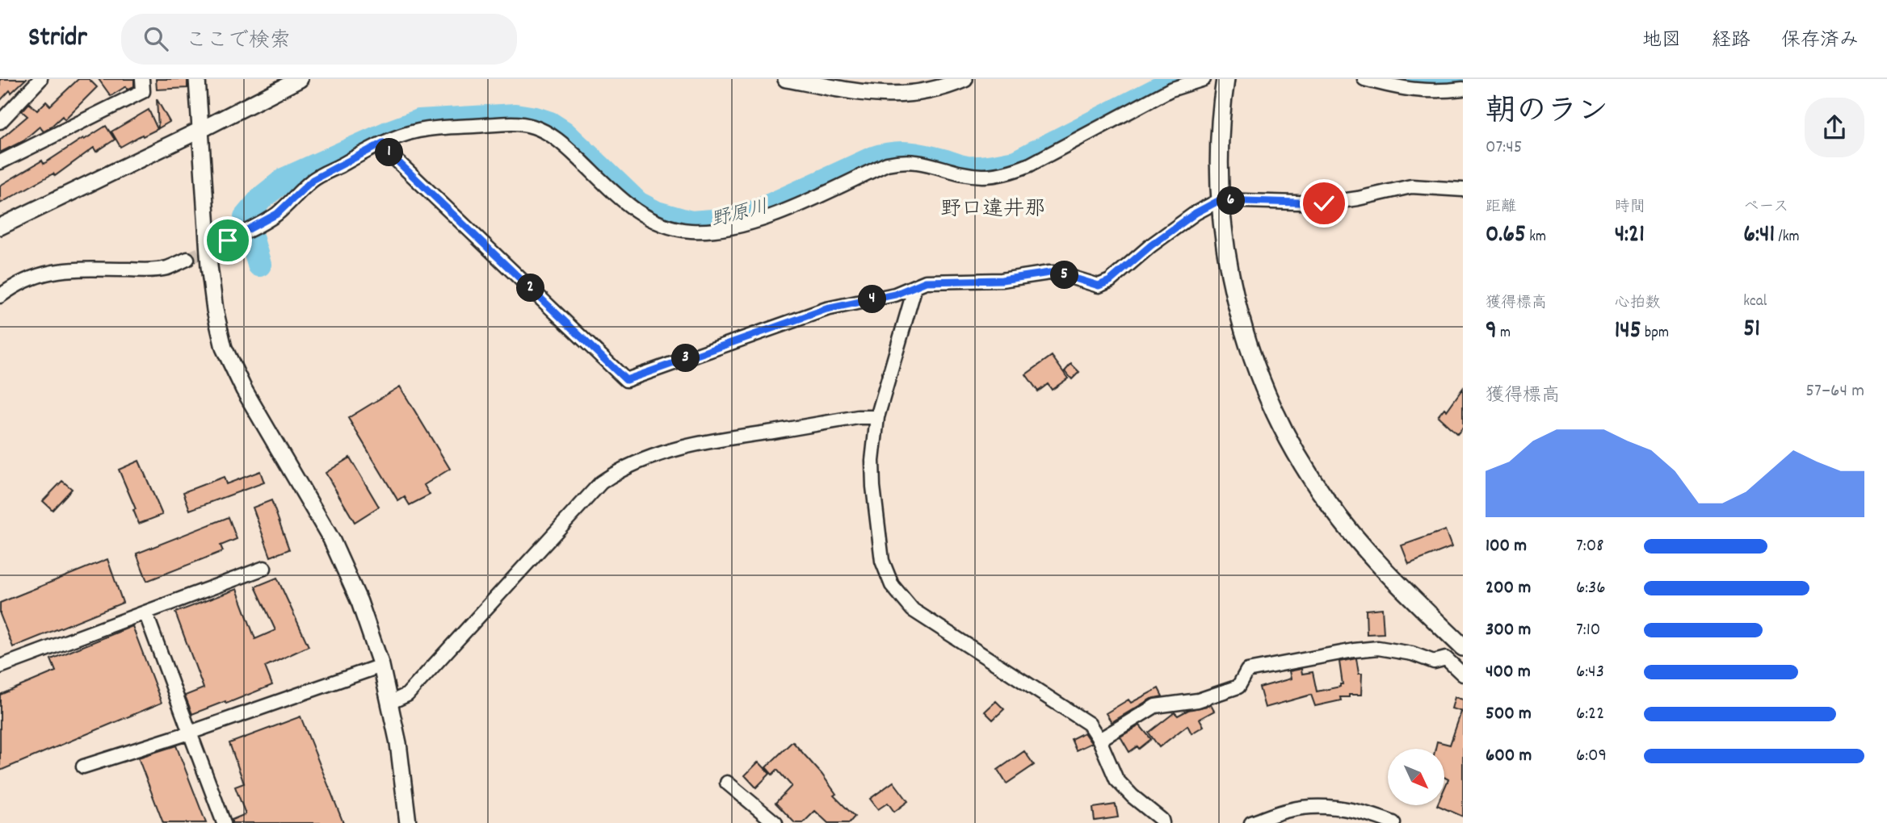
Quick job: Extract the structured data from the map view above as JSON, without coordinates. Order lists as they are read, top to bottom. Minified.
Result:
{"districts":["野口違井那"],"water":["野原川"],"north":"bottom right","page":{"header":"Stridr","search":"ここで検索","nav":["地図","経路","保存済み"],"heading":["朝のラン","07:45"],"pins":["1","6","5","2","4","3"],"stats":[["距離","0.65 km"],["時間","4:21"],["ペース","6:41 /km"],["獲得標高","9 m"],["心拍数","145 bpm"],["kcal","51"]],"chart":["獲得標高","57–64 m"],"list":[{"name":"100 m","note":"7:08"},{"name":"200 m","note":"6:36"},{"name":"300 m","note":"7:10"},{"name":"400 m","note":"6:43"},{"name":"500 m","note":"6:22"},{"name":"600 m","note":"6:09"}]}}
